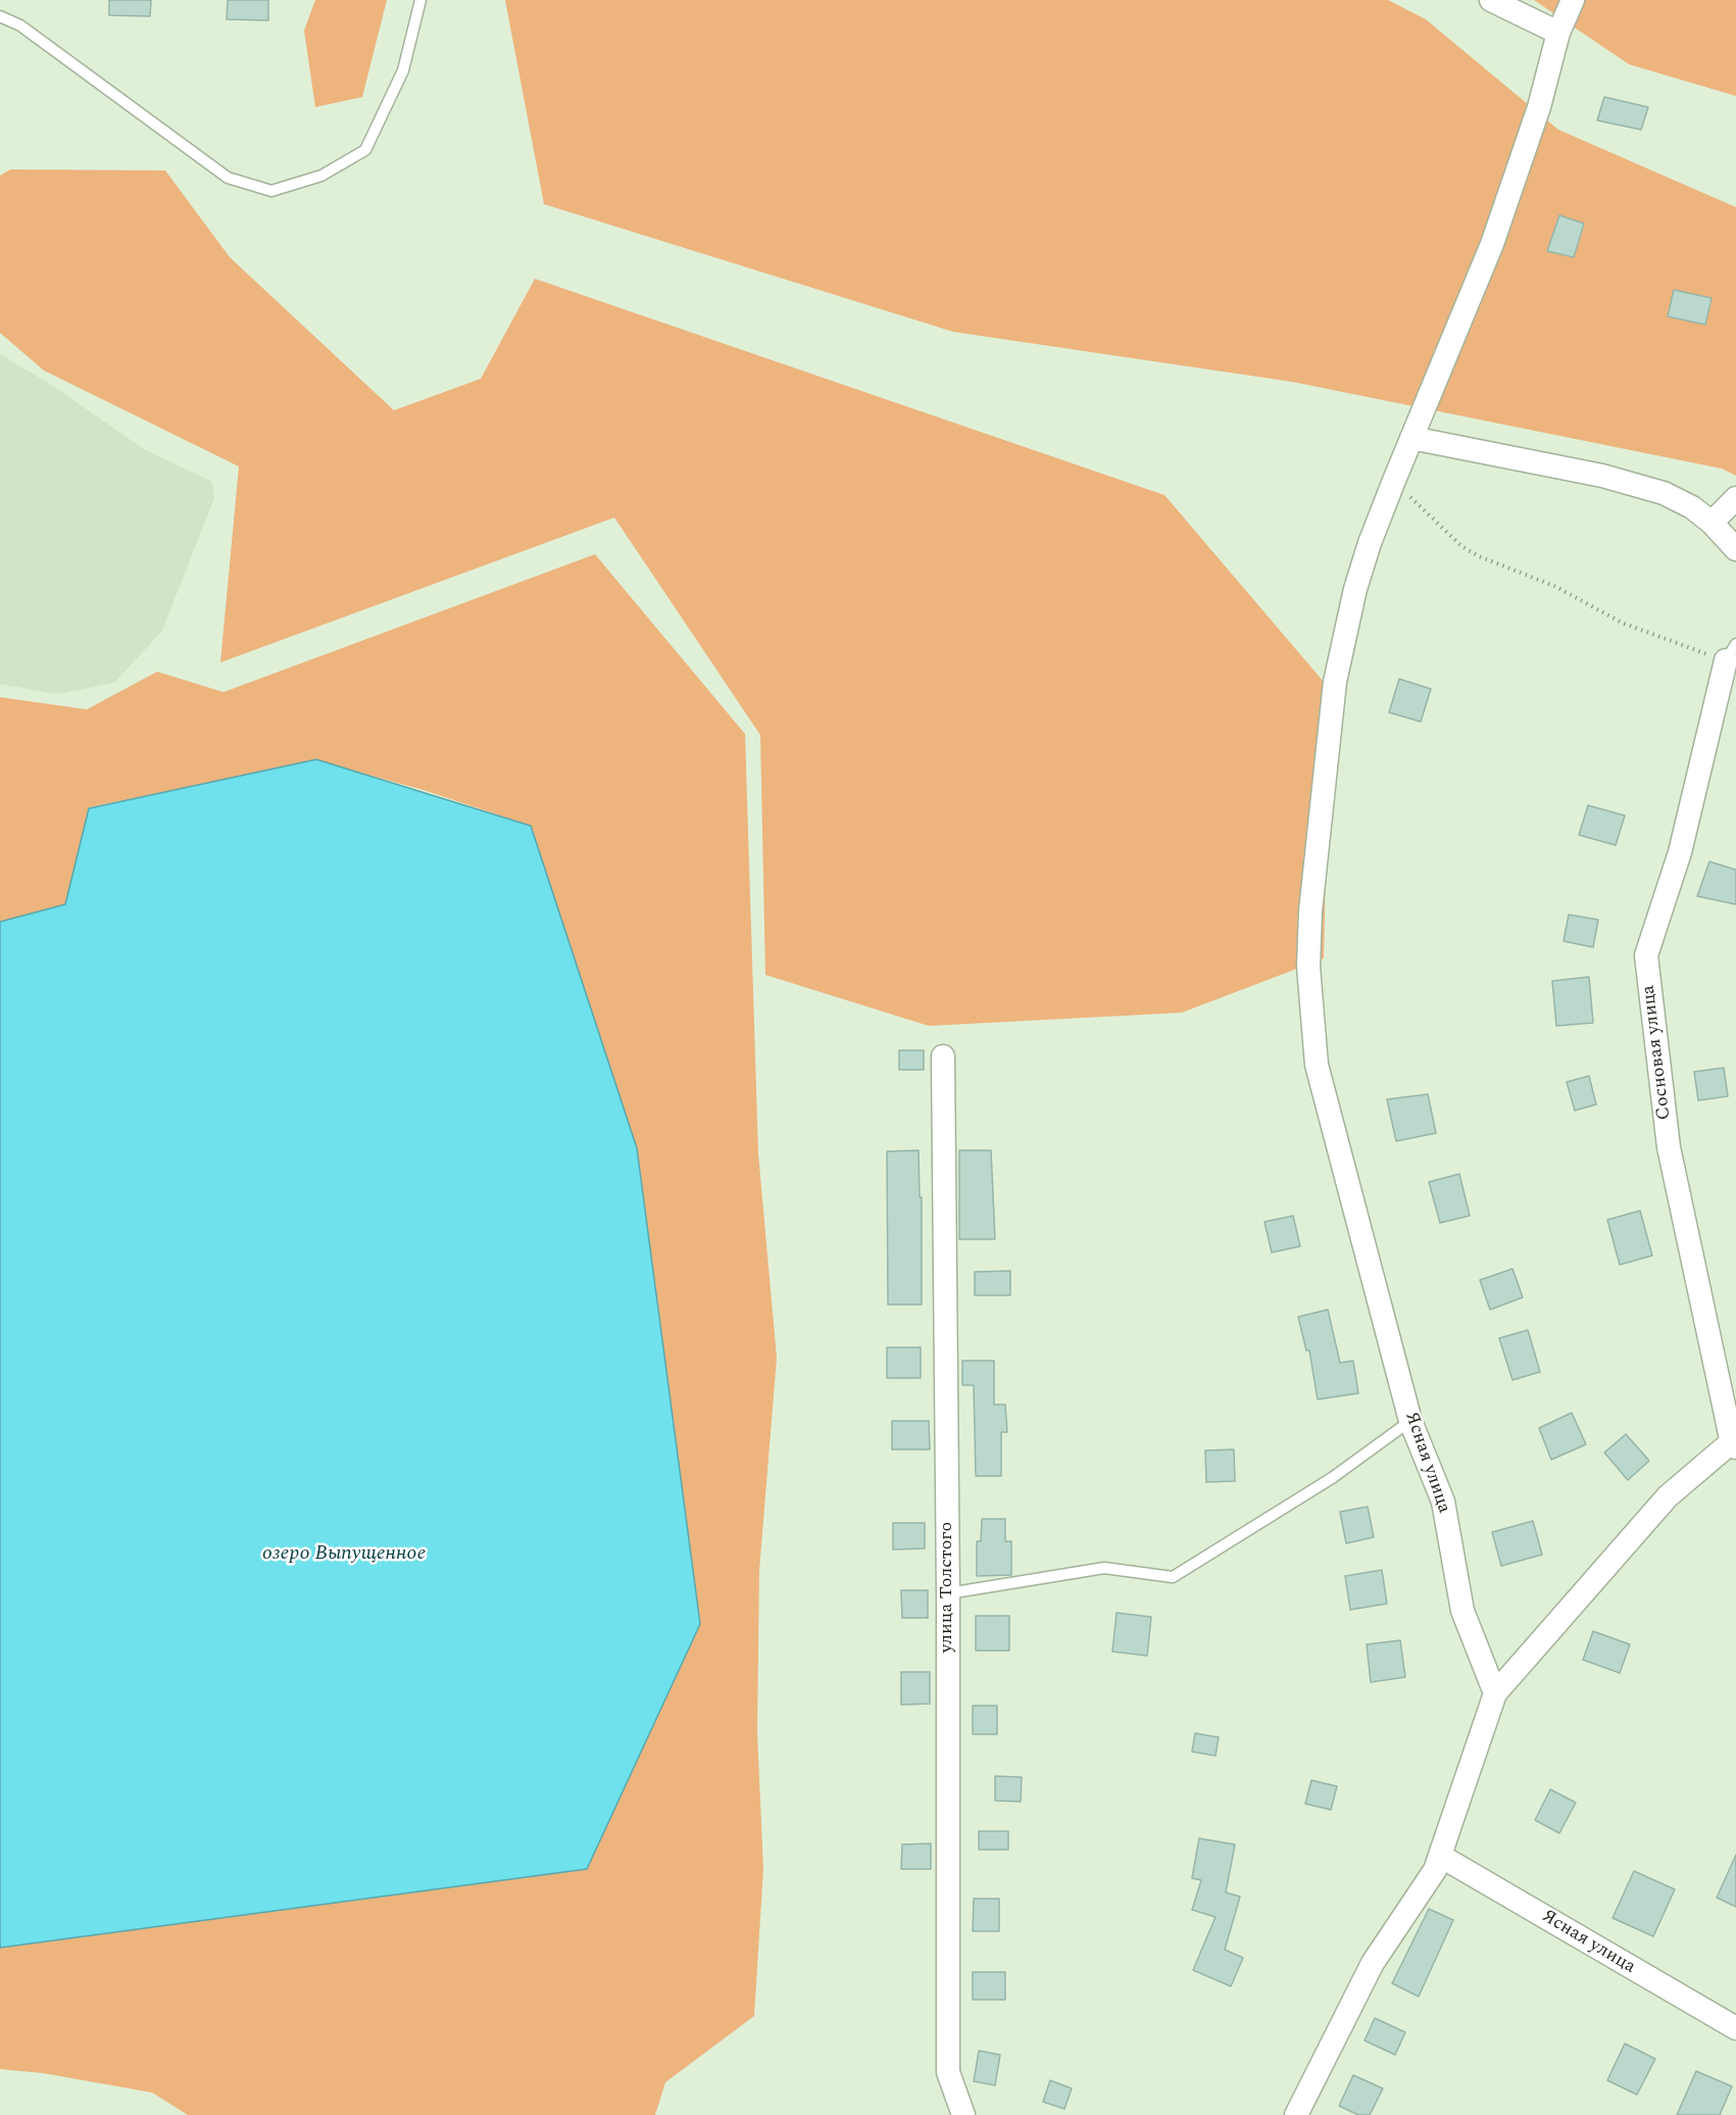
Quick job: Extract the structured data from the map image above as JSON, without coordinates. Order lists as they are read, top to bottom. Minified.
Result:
{"streets":{"street":["Сосновая улица","Ясная улица","улица Толстого"]},"water":["озеро Выпущенное"]}
